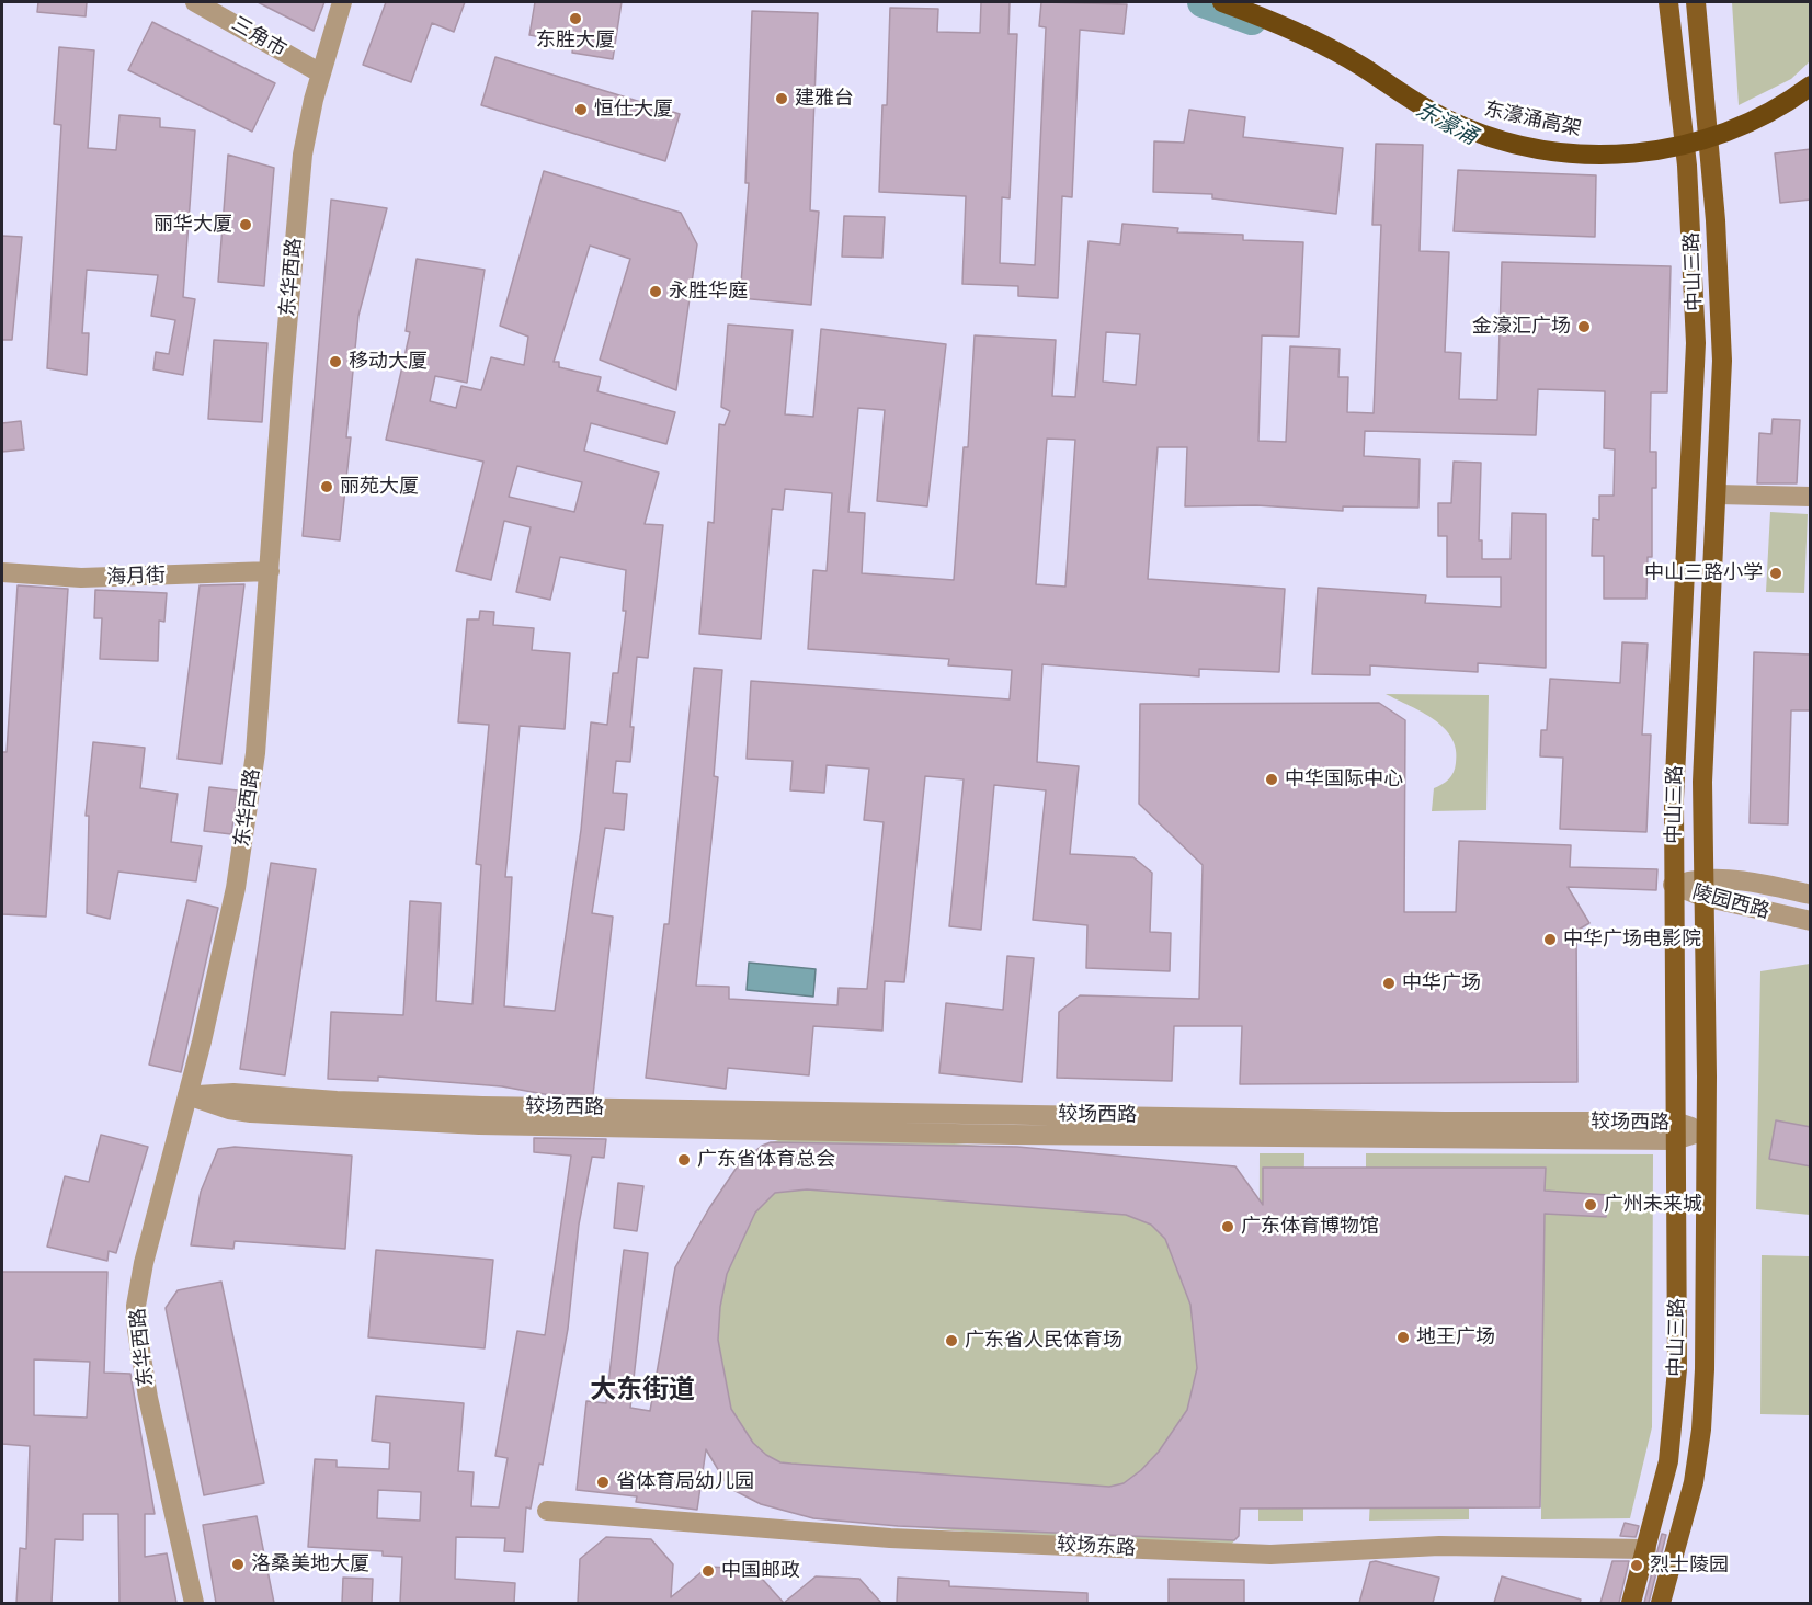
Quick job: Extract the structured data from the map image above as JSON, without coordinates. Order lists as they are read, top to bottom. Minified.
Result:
{"streets":{"highway":["东濠涌高架"],"main road":["中山三路"],"street":["三角市","东华西路","海月街","陵园西路","较场西路","较场东路"]},"crossings":[["三角市","东华西路"],["中山三路","陵园西路"],["中山三路","较场西路"],["中山三路","较场东路"],["东华西路","海月街"],["东华西路","较场西路"]],"districts":["大东街道"],"water":["东濠涌"],"places":["东胜大厦","建雅台","恒仕大厦","丽华大厦","永胜华庭","金濠汇广场","移动大厦","丽苑大厦","中山三路小学","中华国际中心","中华广场电影院","中华广场","广东省体育总会","广州未来城","广东体育博物馆","地王广场","广东省人民体育场","省体育局幼儿园","洛桑美地大厦","烈士陵园","中国邮政"]}
